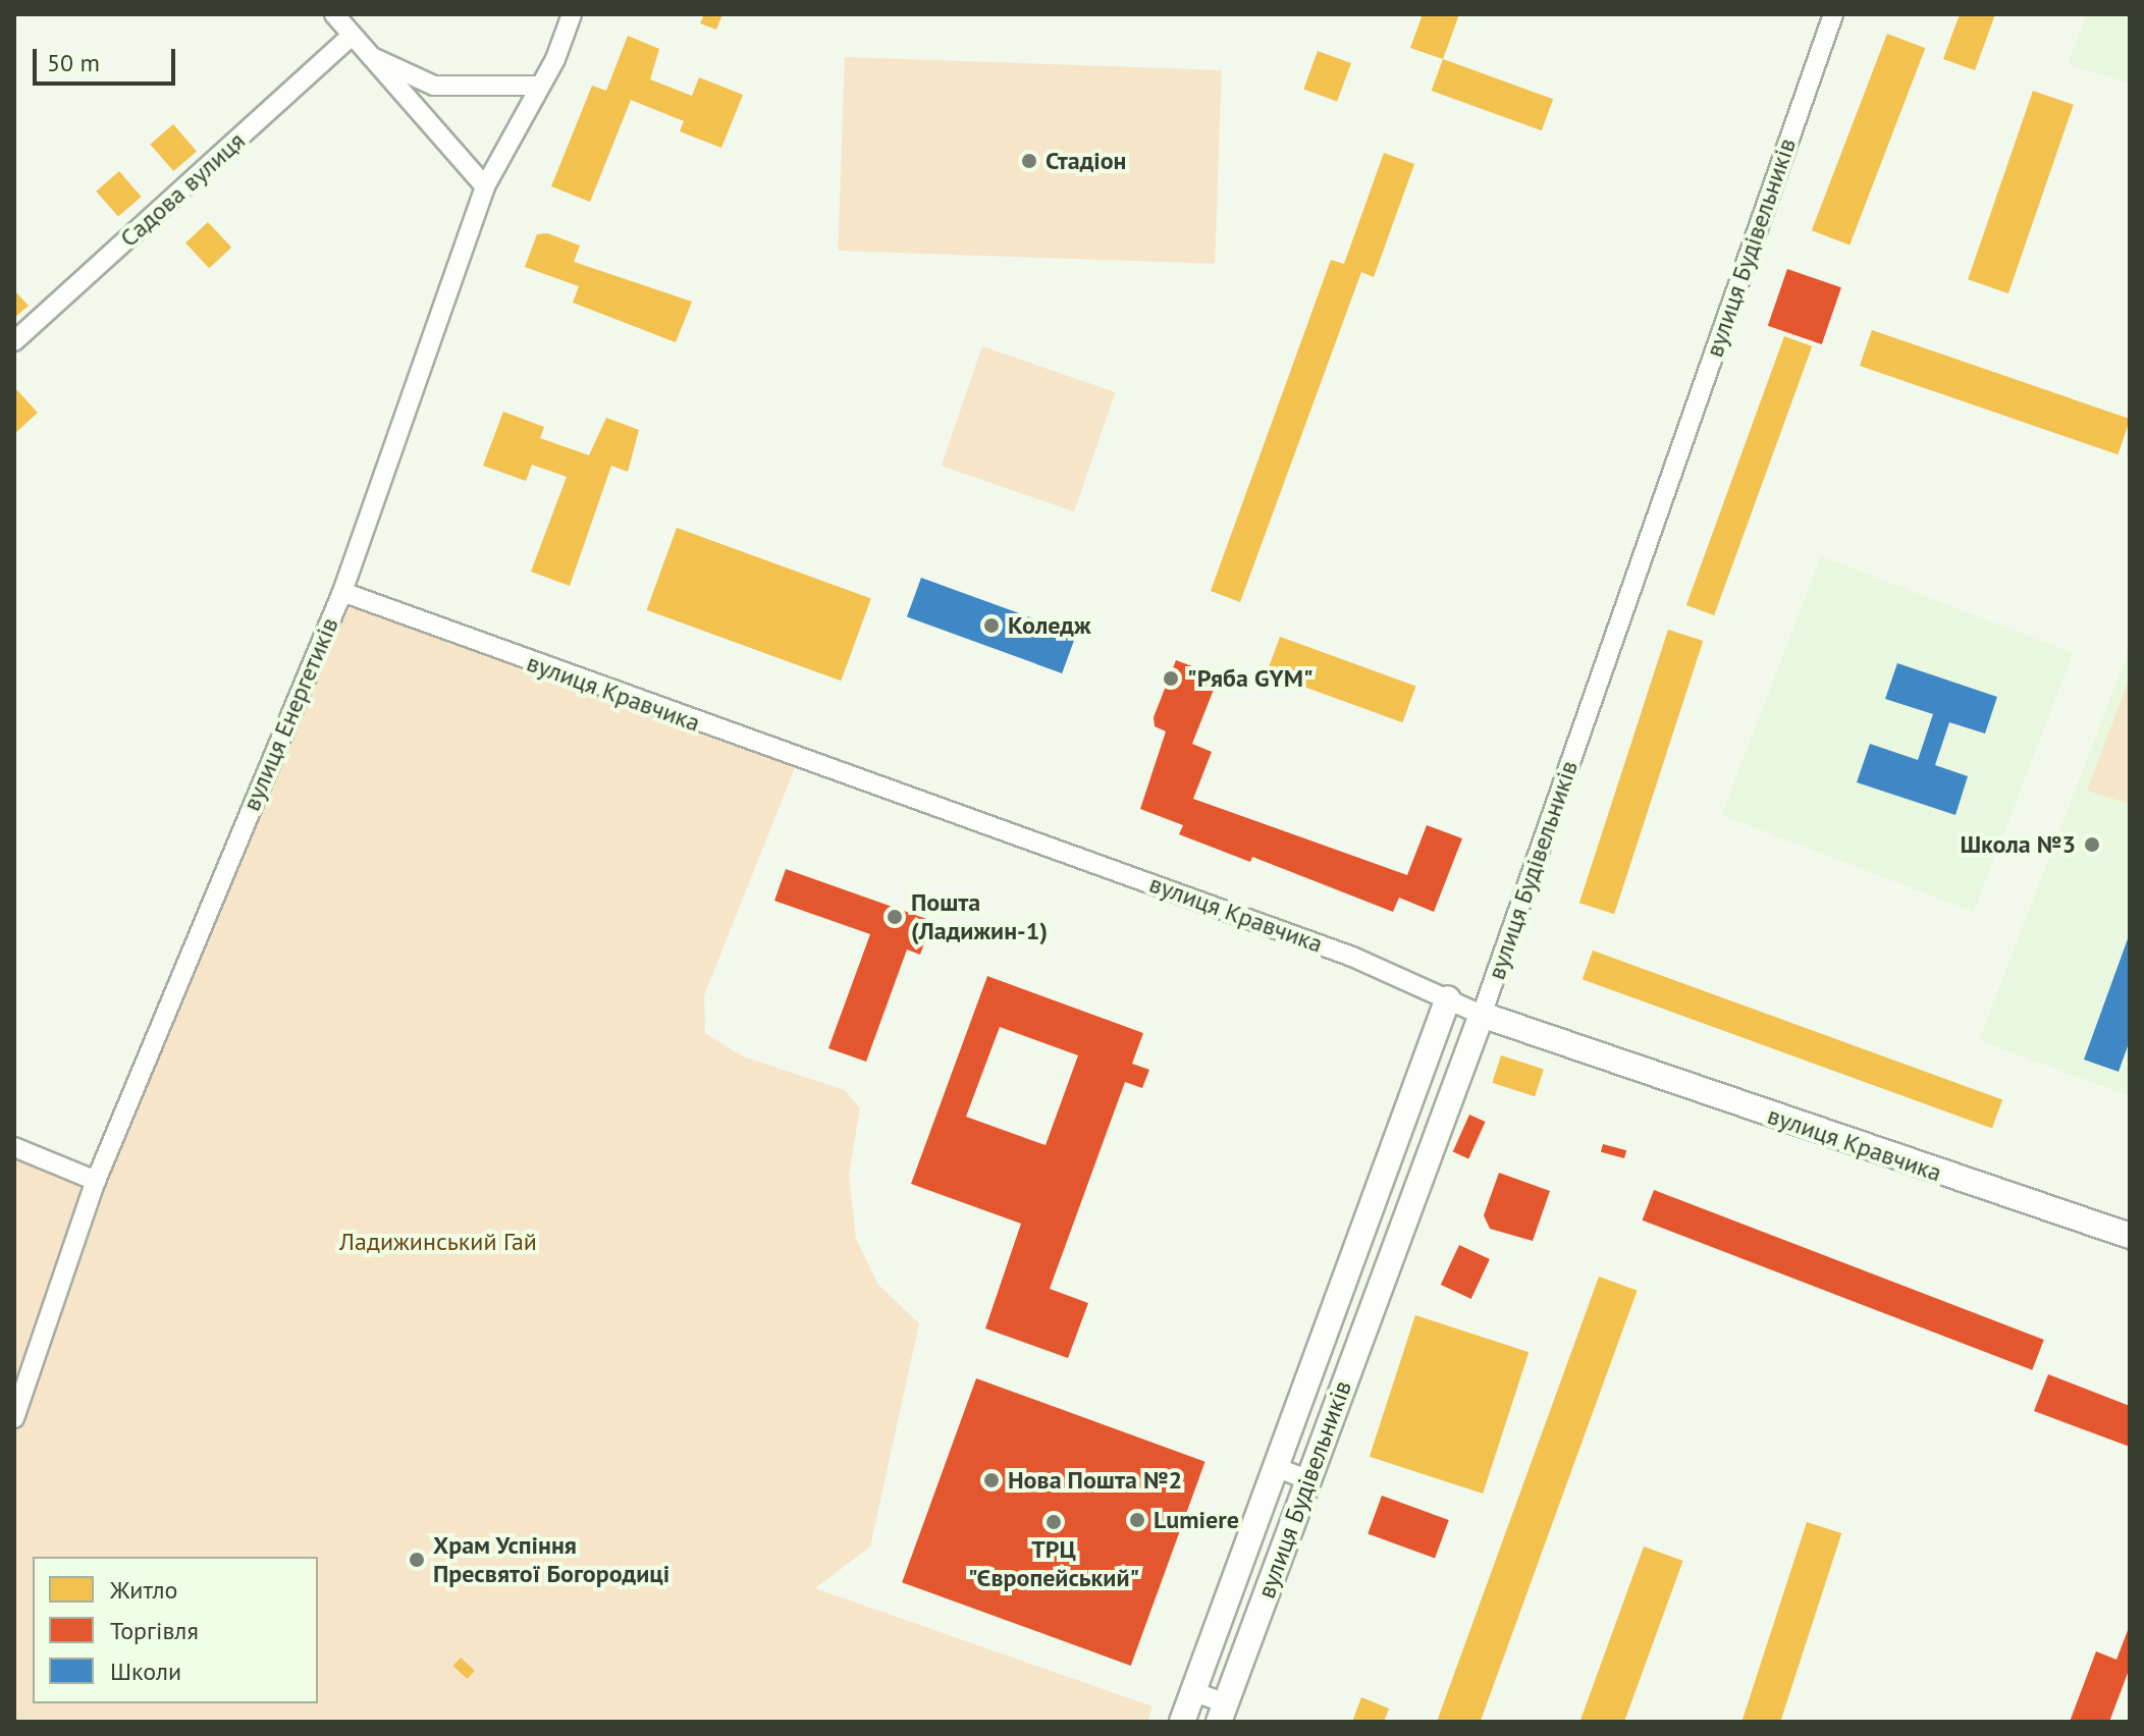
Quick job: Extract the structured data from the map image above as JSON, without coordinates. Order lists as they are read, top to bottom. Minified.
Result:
{"streets":{"street":["Садова вулиця","вулиця Будівельників","вулиця Кравчика","вулиця Енергетиків"]},"crossings":[["вулиця Будівельників","вулиця Кравчика"],["вулиця Кравчика","вулиця Енергетиків"]],"parks":["Ладижинський Гай"],"places":["Стадіон","Коледж","\"Ряба GYM\"","Школа №3","Пошта (Ладижин-1)","Нова Пошта №2","Lumiere","ТРЦ \"Європейський\"","Храм Успіння Пресвятої Богородиці"],"legend":["Житло","Торгівля","Школи"],"scale_bar":"50 m"}
